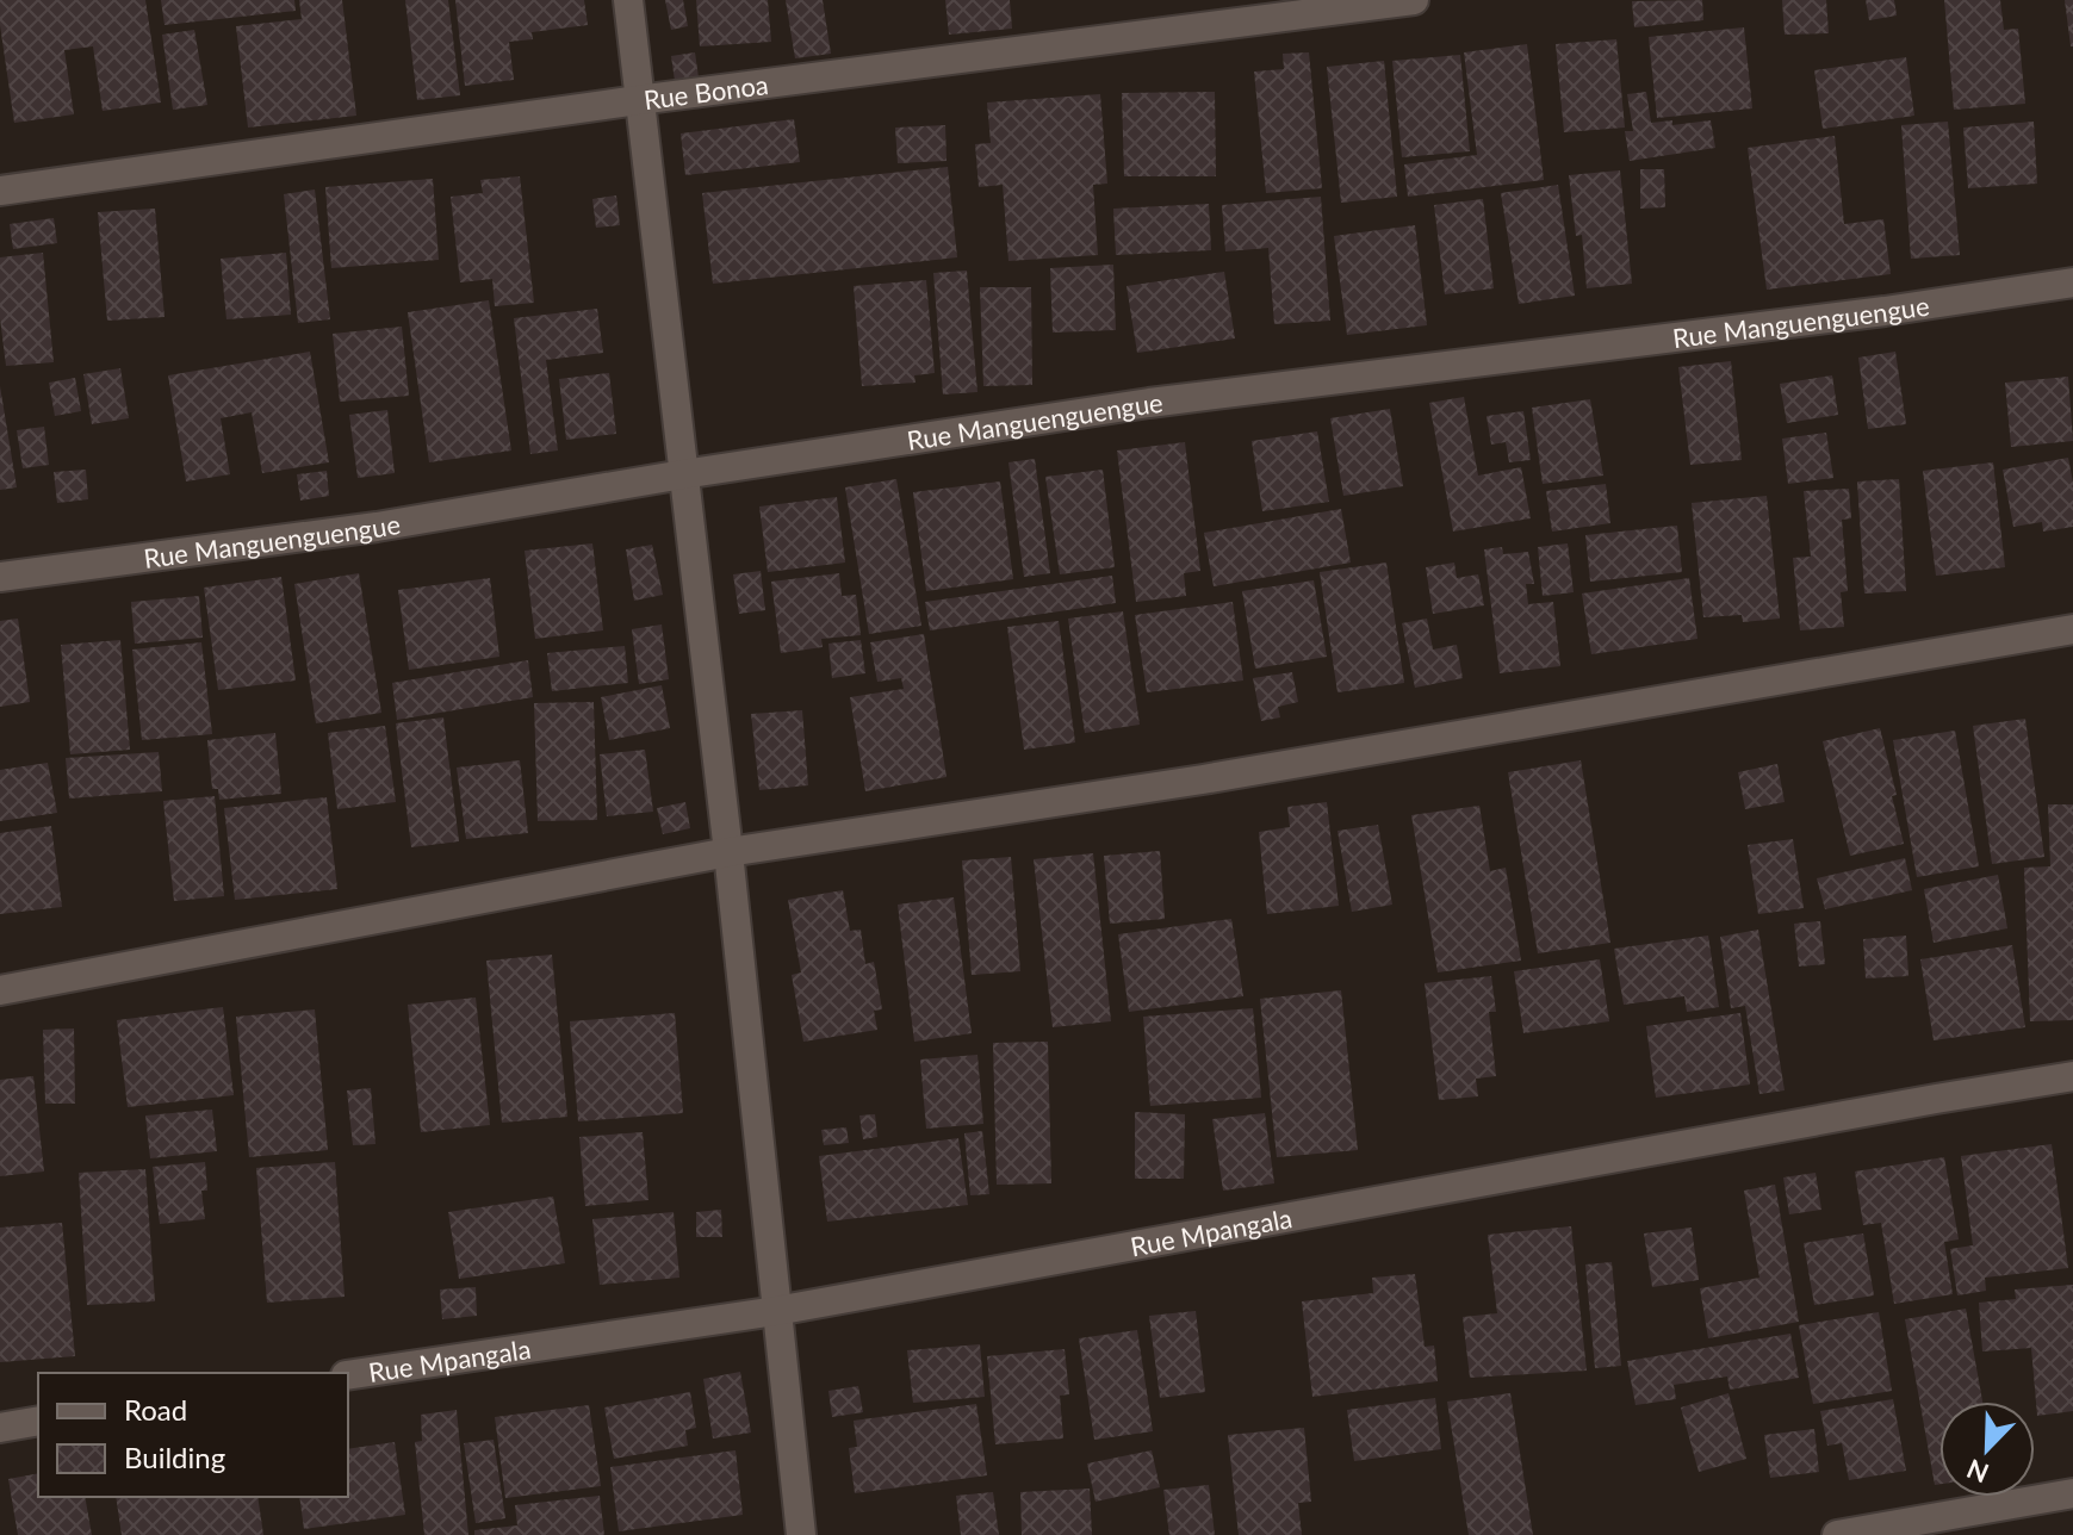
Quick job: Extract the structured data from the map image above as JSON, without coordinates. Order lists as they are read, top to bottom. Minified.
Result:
{"streets":{"street":["Rue Bonoa","Rue Manguenguengue","Rue Mpangala"]},"legend":["Road","Building"],"north":"bottom left"}
